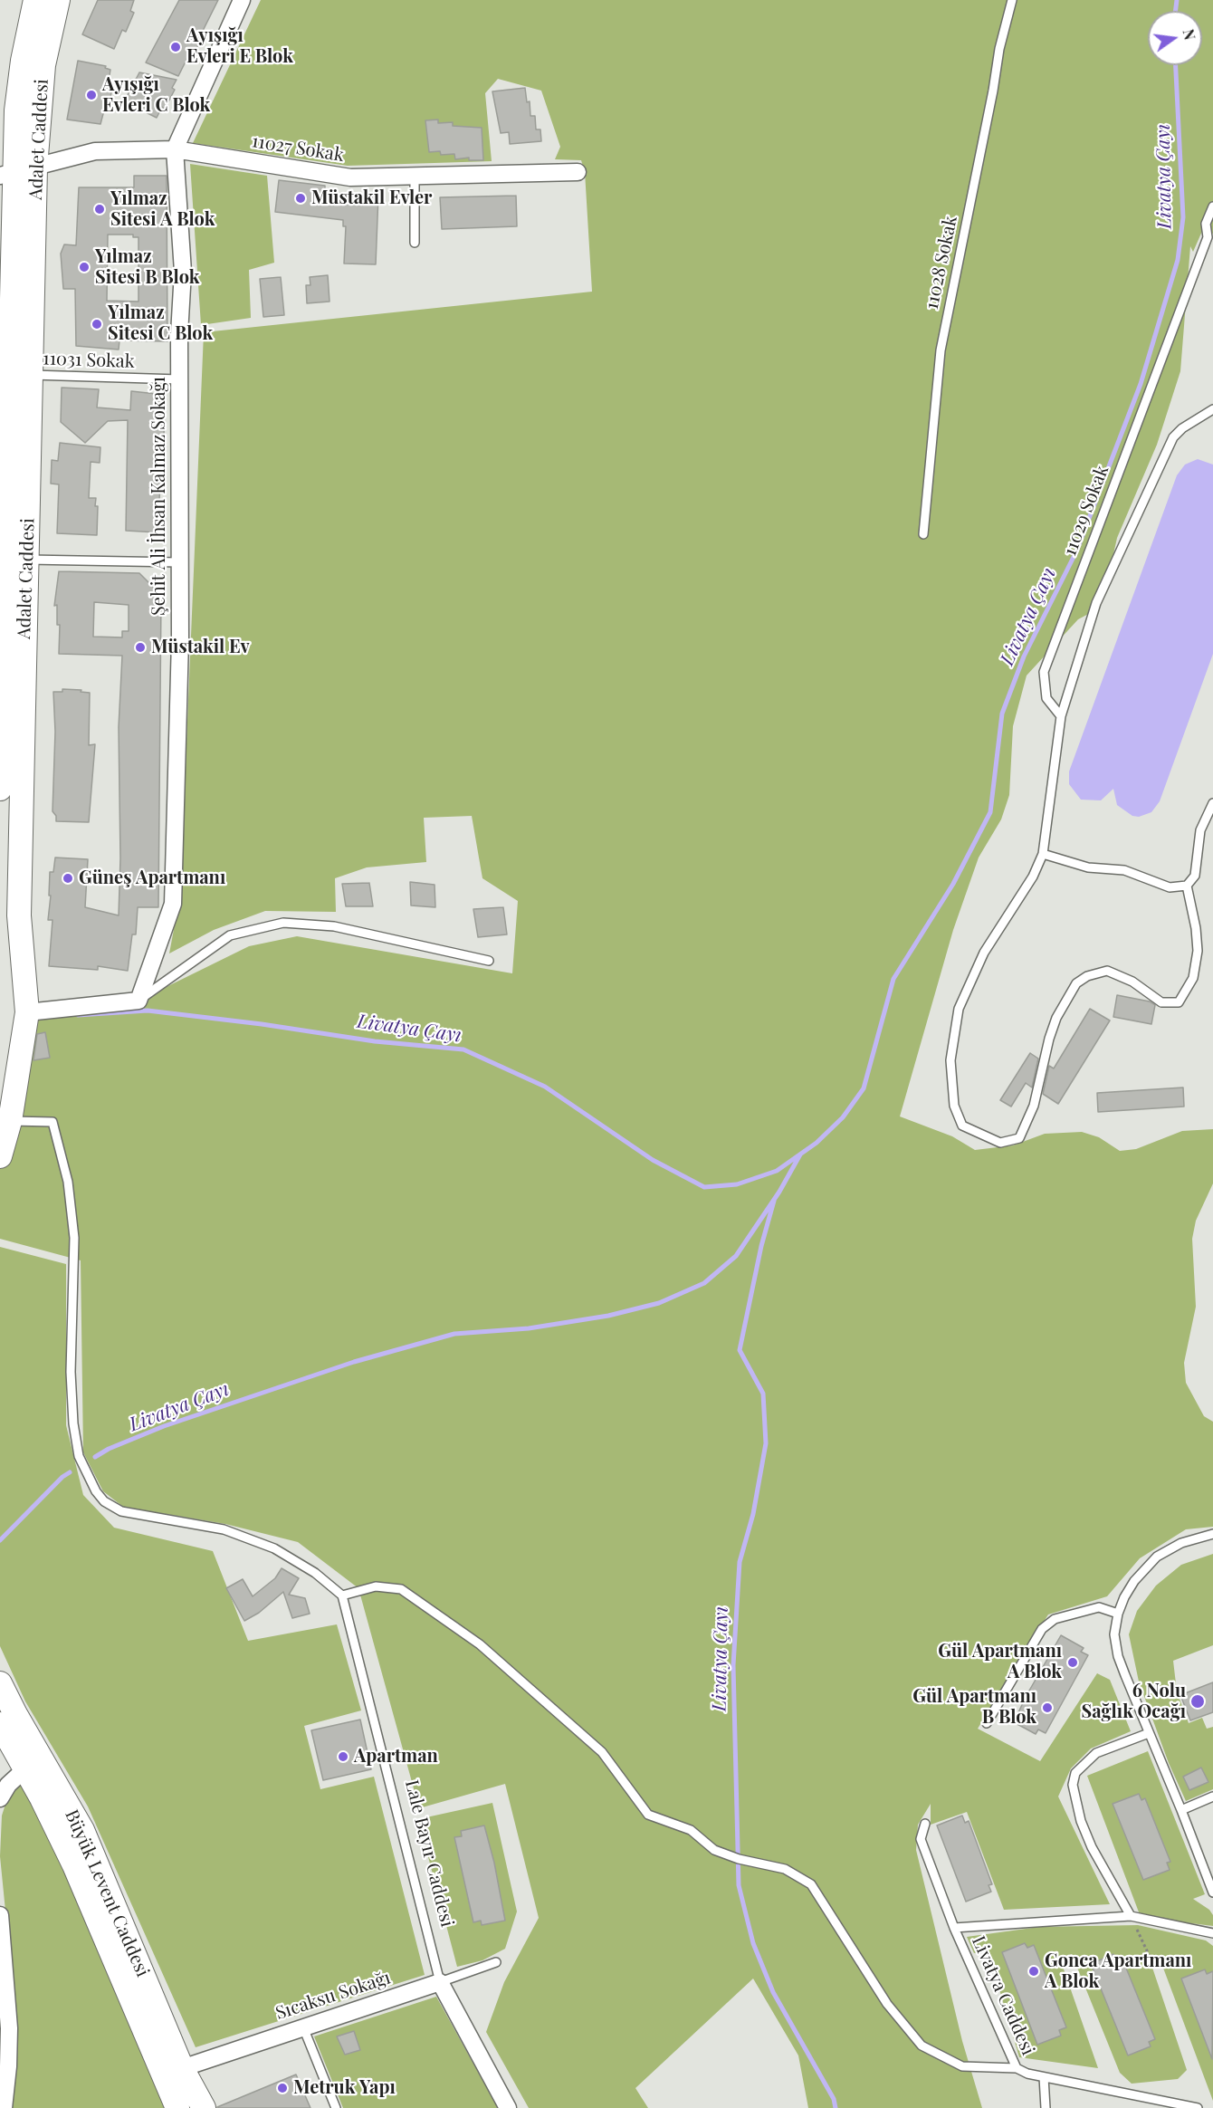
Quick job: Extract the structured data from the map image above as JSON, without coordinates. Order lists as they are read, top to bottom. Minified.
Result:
{"streets":{"street":["Adalet Caddesi","11027 Sokak","Şehit Ali İhsan Kalmaz Sokağı","Lale Bayır Caddesi","Büyük Levent Caddesi","Sıcaksu Sokağı"],"lane":["11028 Sokak","11031 Sokak","11029 Sokak","Livatya Caddesi"]},"crossings":[["Adalet Caddesi","11027 Sokak"],["Adalet Caddesi","11031 Sokak"],["11027 Sokak","Şehit Ali İhsan Kalmaz Sokağı"],["11031 Sokak","Şehit Ali İhsan Kalmaz Sokağı"],["Lale Bayır Caddesi","Sıcaksu Sokağı"],["Büyük Levent Caddesi","Sıcaksu Sokağı"]],"water":["Livatya Çayı"],"places":["Ayışığı Evleri E Blok","Ayışığı Evleri C Blok","Müstakil Evler","Yılmaz Sitesi A Blok","Yılmaz Sitesi B Blok","Yılmaz Sitesi C Blok","Müstakil Ev","Güneş Apartmanı","Gül Apartmanı A Blok","6 Nolu Sağlık Ocağı","Gül Apartmanı B Blok","Apartman","Gonca Apartmanı A Blok","Metruk Yapı"],"north":"right"}
